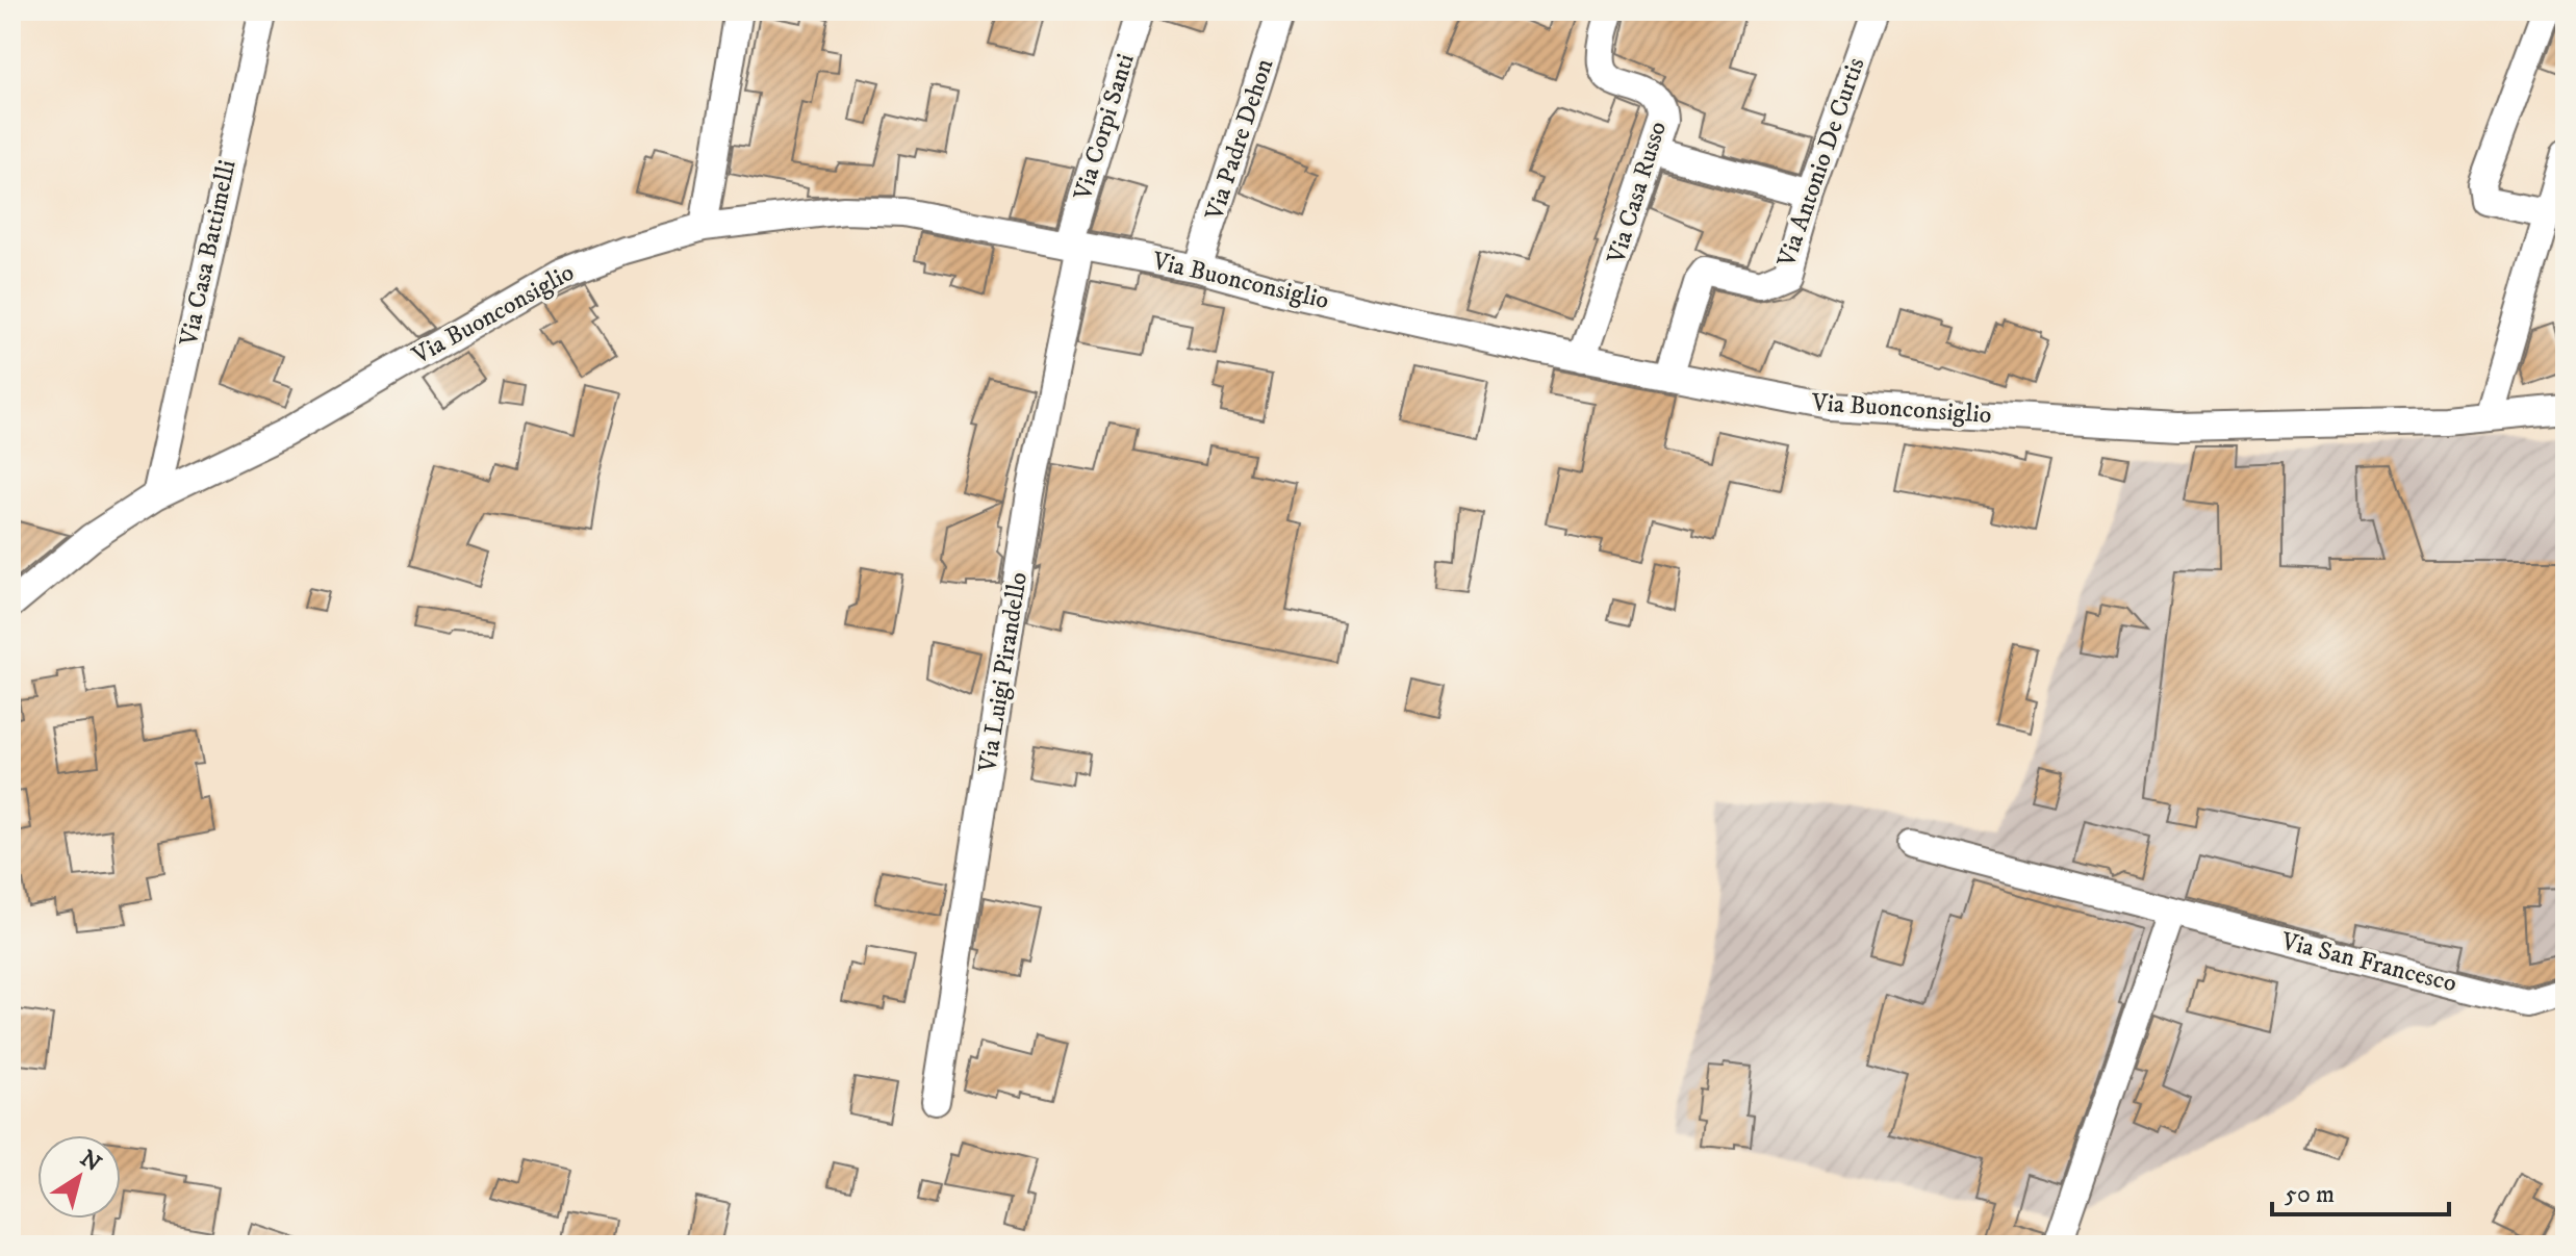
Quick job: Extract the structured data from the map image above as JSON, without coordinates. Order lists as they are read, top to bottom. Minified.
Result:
{"streets":{"street":["Via Corpi Santi","Via Padre Dehon","Via Antonio De Curtis","Via Casa Russo","Via Casa Battimelli","Via Buonconsiglio","Via Luigi Pirandello","Via San Francesco"]},"crossings":[["Via Corpi Santi","Via Buonconsiglio"],["Via Corpi Santi","Via Luigi Pirandello"],["Via Padre Dehon","Via Buonconsiglio"],["Via Antonio De Curtis","Via Buonconsiglio"],["Via Casa Russo","Via Buonconsiglio"],["Via Casa Battimelli","Via Buonconsiglio"],["Via Buonconsiglio","Via Luigi Pirandello"]],"scale_bar":"50 m","north":"top right"}
